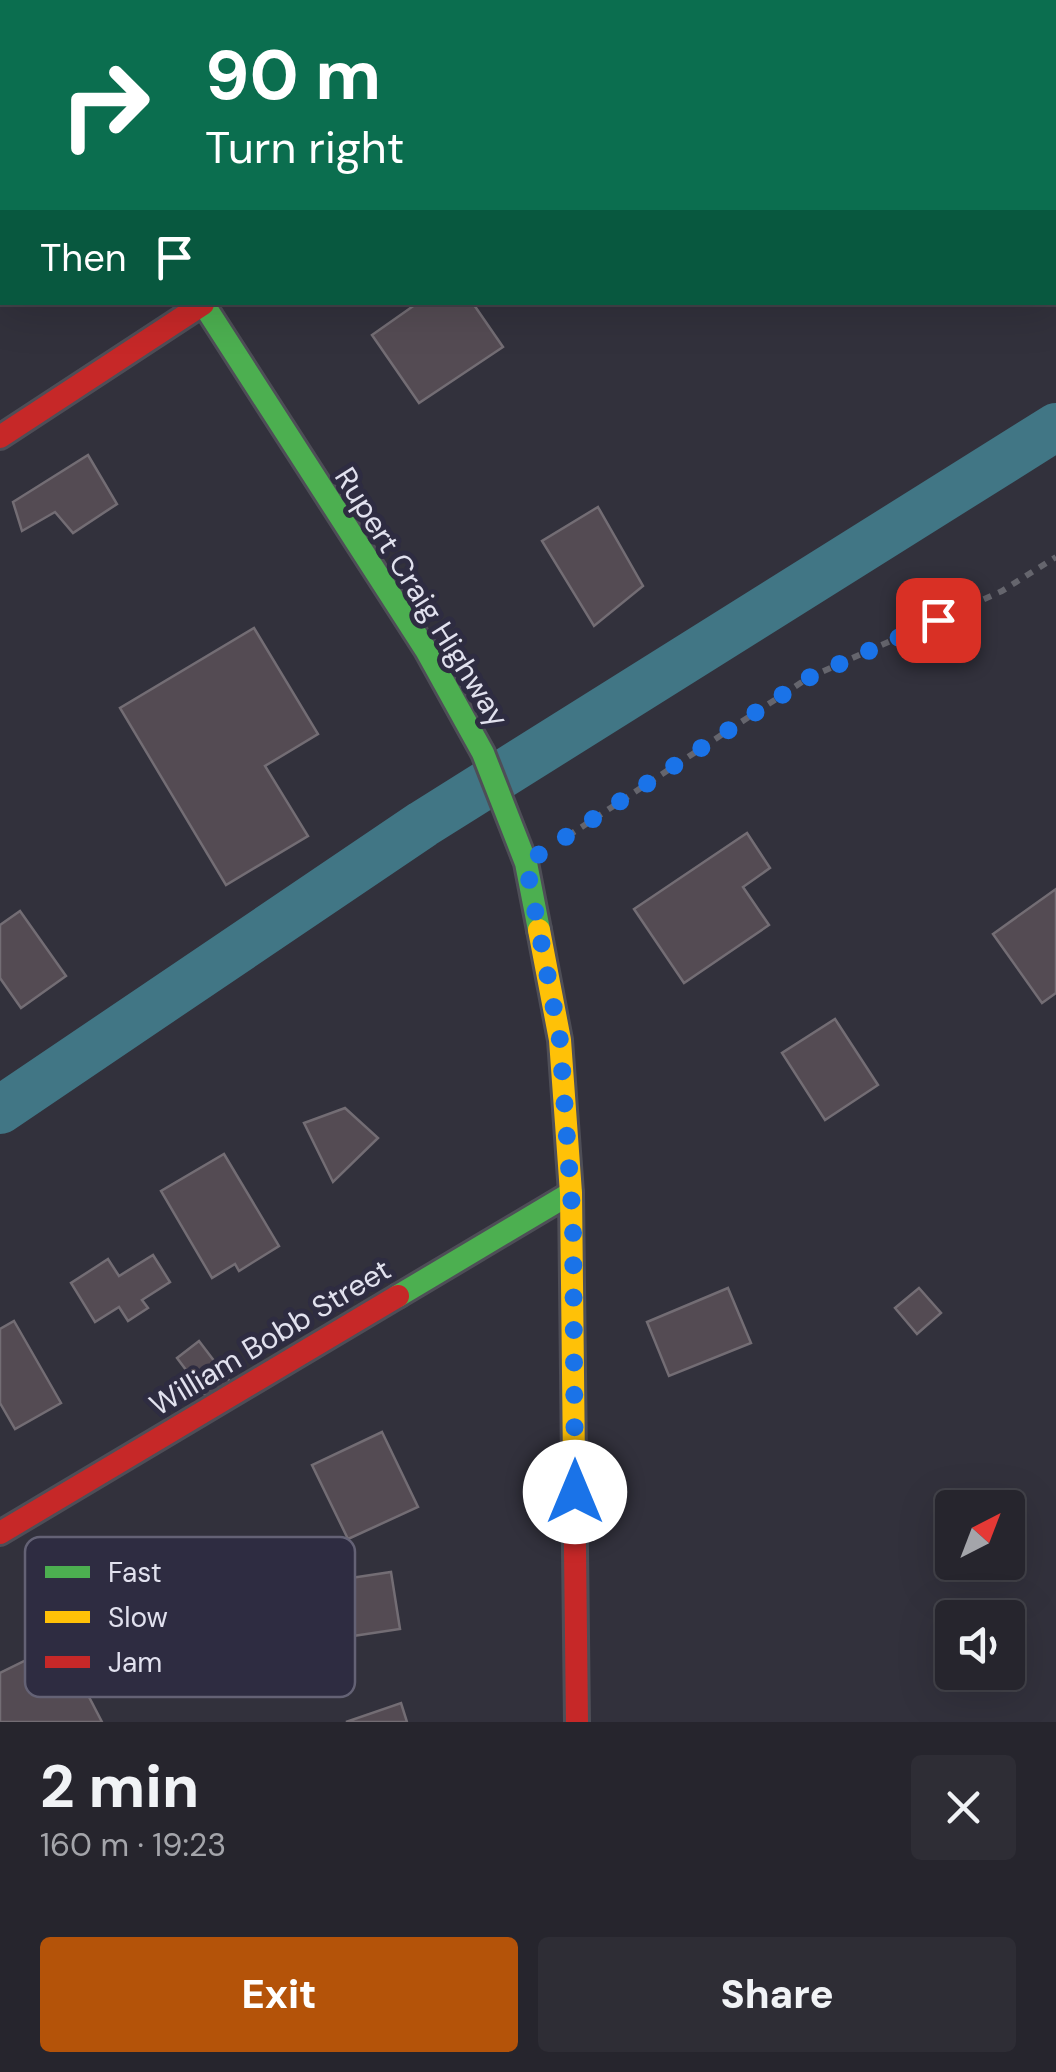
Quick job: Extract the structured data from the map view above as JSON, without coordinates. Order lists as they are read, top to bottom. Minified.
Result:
{"streets":{"main road":["Rupert Craig Highway","William Bobb Street"]},"crossings":[["Rupert Craig Highway","William Bobb Street"]],"legend":["Fast","Slow","Jam"],"north":"top right","page":{"turn":["90 m","Turn right"],"then":"Then","heading":["2 min","160 m · 19:23"],"buttons":["Exit","Share"]}}
